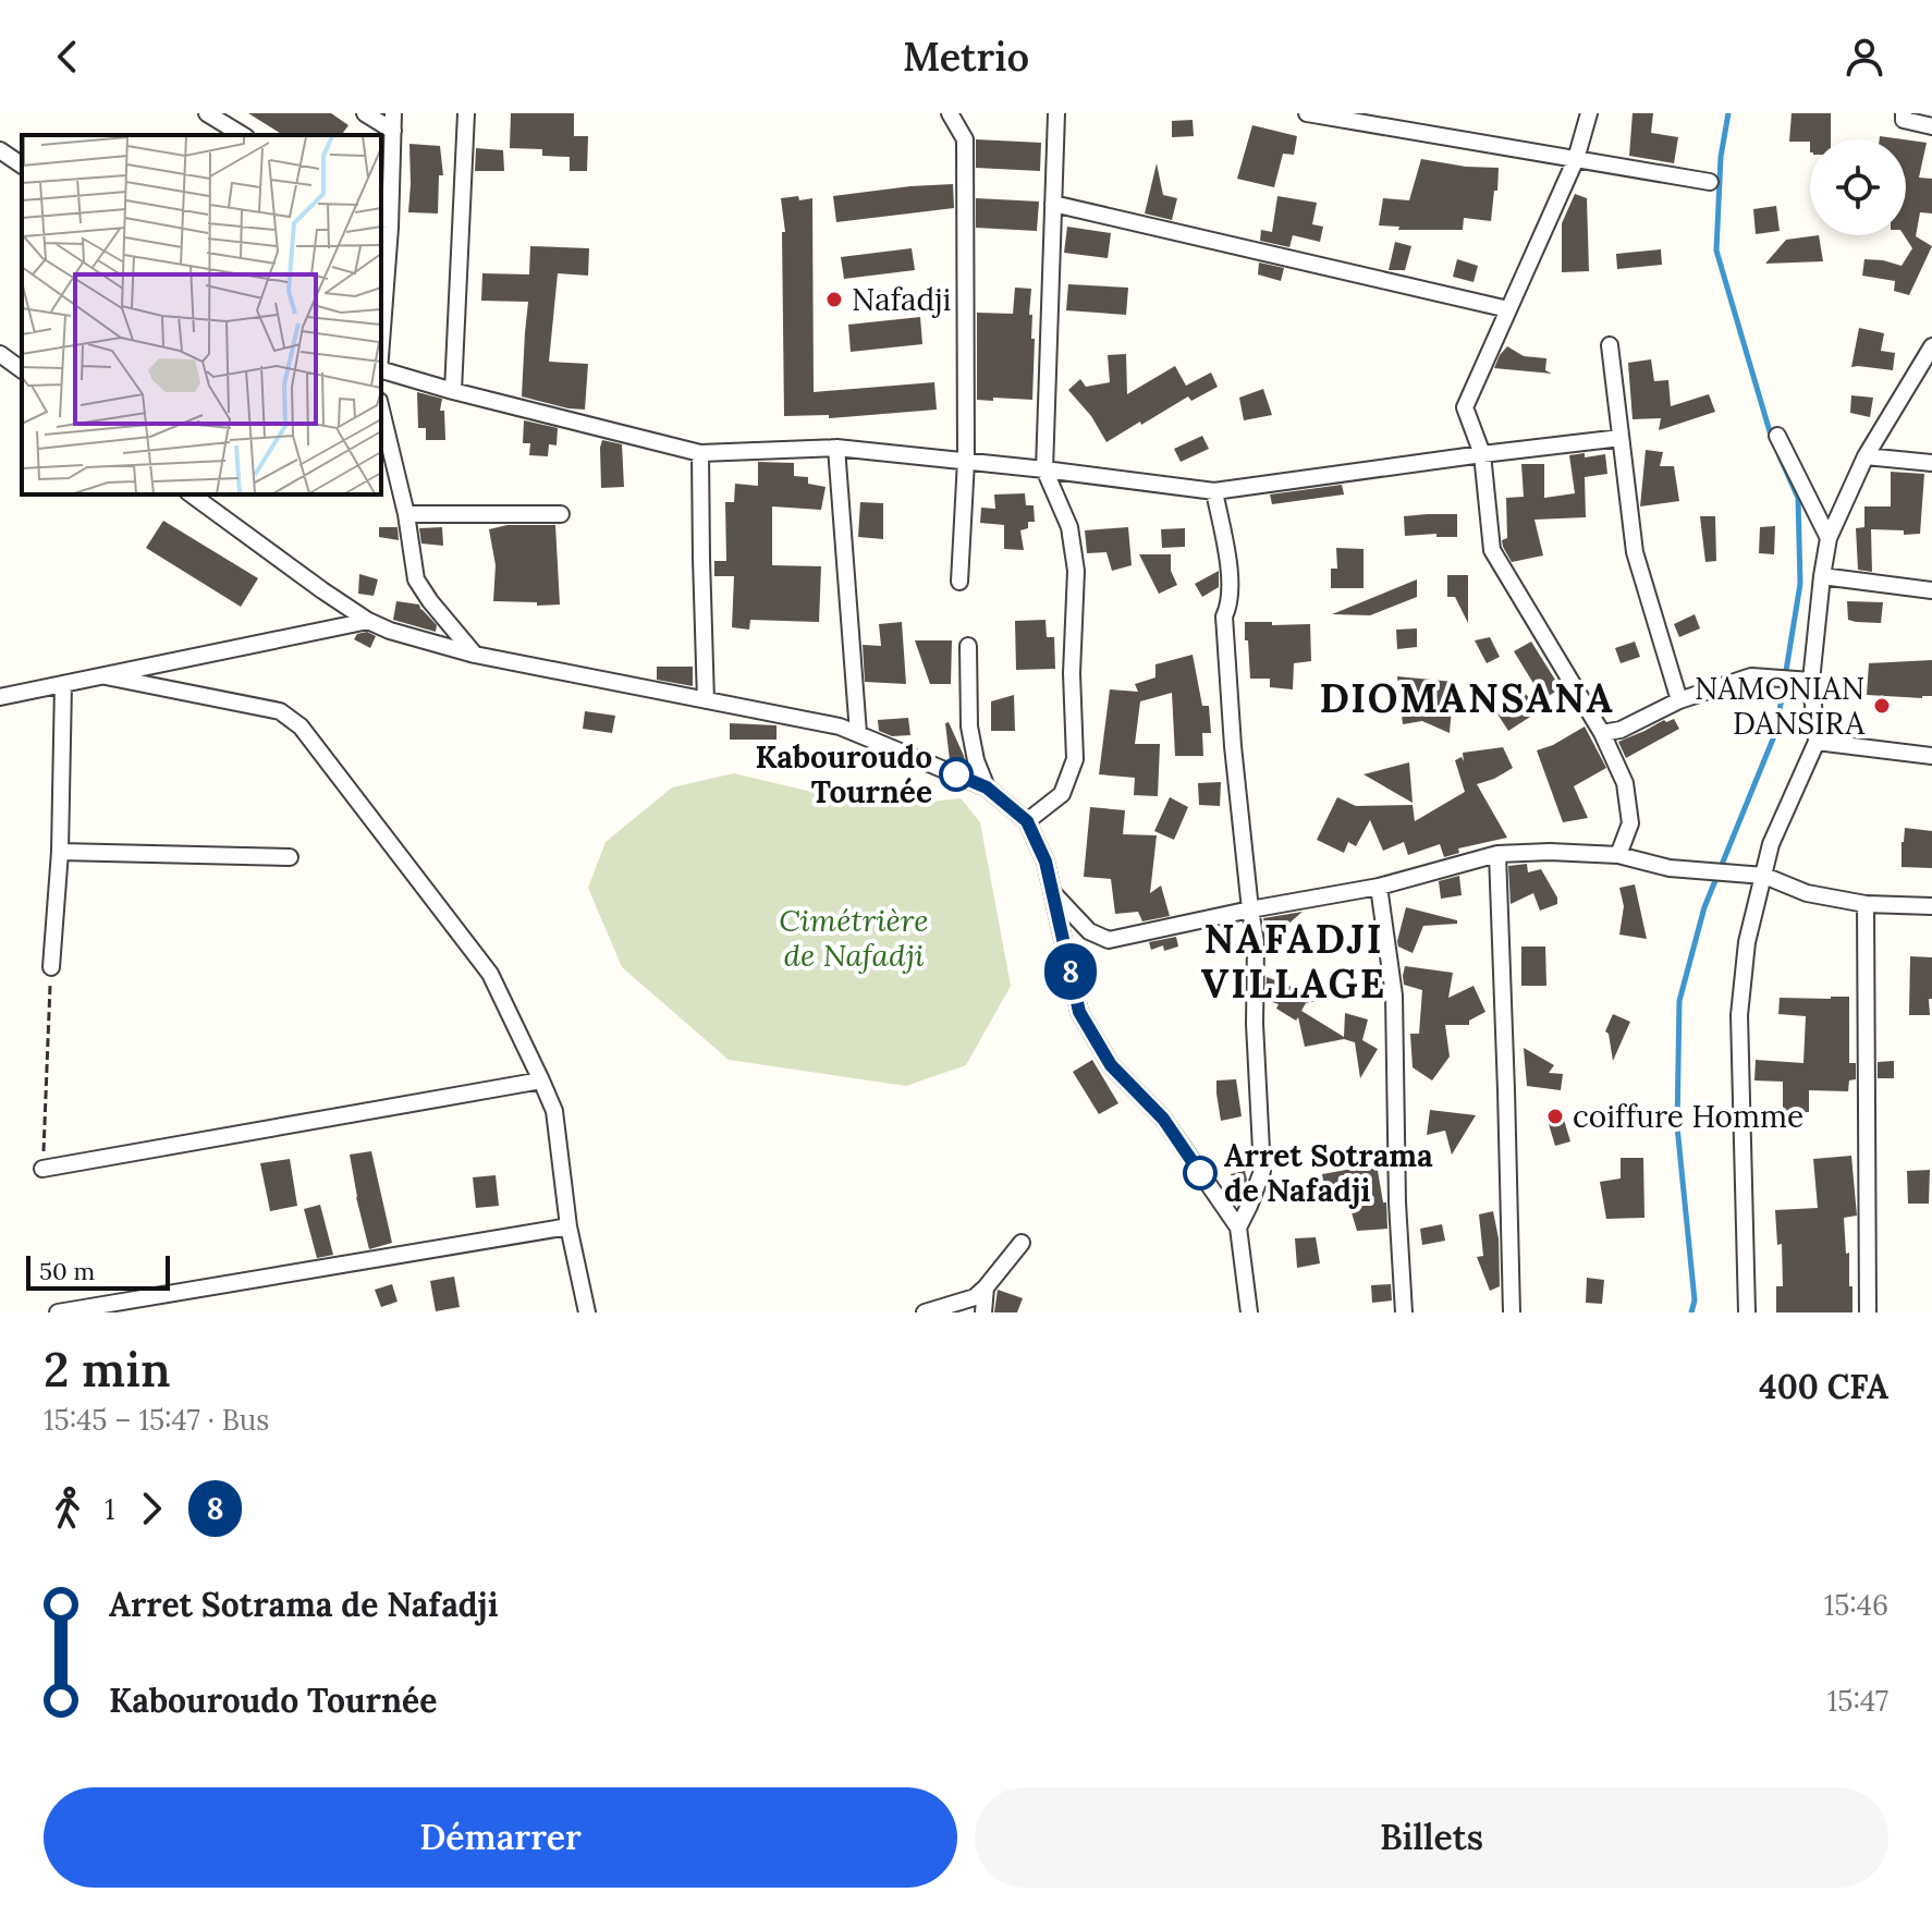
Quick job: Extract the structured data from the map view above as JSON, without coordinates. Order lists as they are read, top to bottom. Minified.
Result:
{"districts":["DIOMANSANA","NAFADJI VILLAGE"],"parks":["Cimétrière de Nafadji"],"places":["Nafadji","NAMONIAN DANSIRA","Kabouroudo Tournée","coiffure Homme","Arret Sotrama de Nafadji"],"lines":["bus line 8"],"scale_bar":"50 m","page":{"header":"Metrio","on_map":"8","scale":"50 m","heading":["2 min","15:45 – 15:47 · Bus","400 CFA"],"legs":["1","8"],"list":[{"name":"Arret Sotrama de Nafadji","value":"15:46"},{"name":"Kabouroudo Tournée","value":"15:47"}],"buttons":["Démarrer","Billets"]}}
